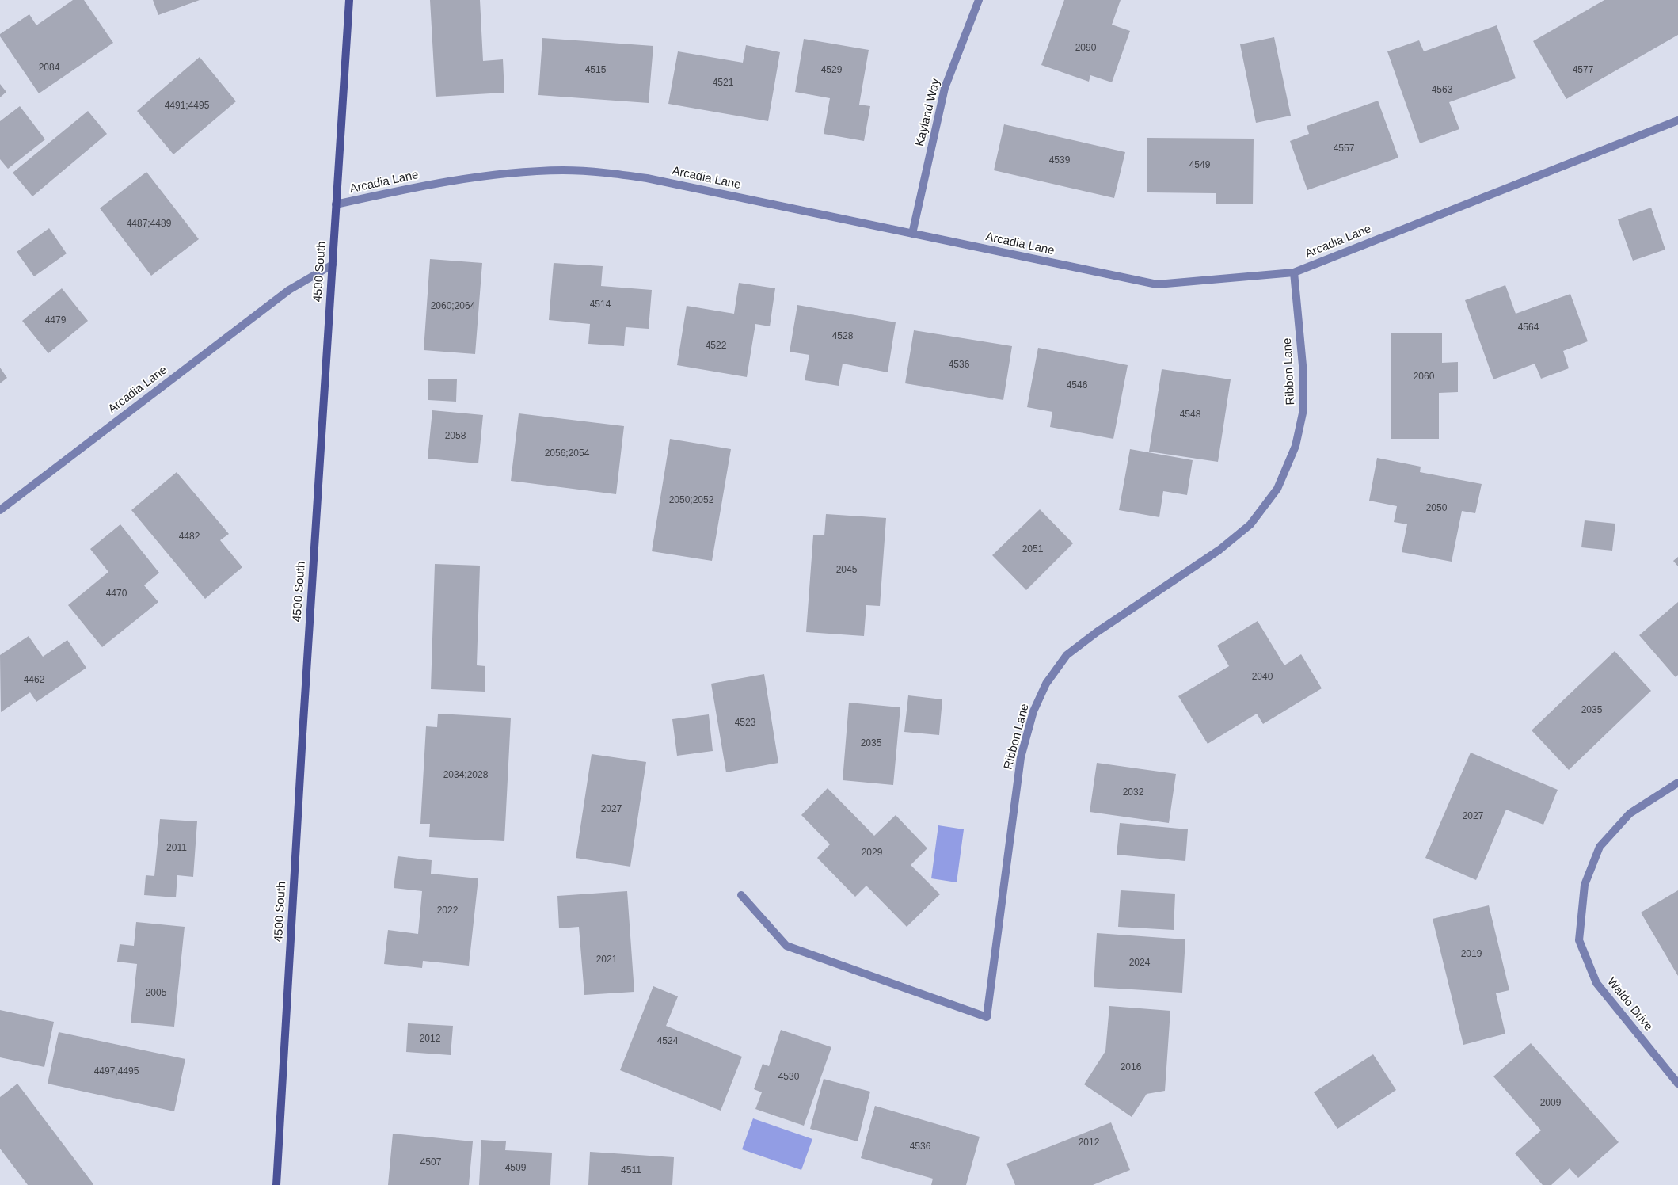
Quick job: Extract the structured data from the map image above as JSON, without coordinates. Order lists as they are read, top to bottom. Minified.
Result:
{"streets":{"main road":["4500 South"],"street":["Kayland Way","Arcadia Lane","Ribbon Lane","Waldo Drive"]},"crossings":[["Kayland Way","Arcadia Lane"],["Arcadia Lane","4500 South"],["Arcadia Lane","Ribbon Lane"]],"house_numbers":["2090","2084","4515","4529","4577","4521","4563","4491;4495","4557","4539","4549","4487;4489","4514","2060;2064","4479","4564","4528","4522","4536","2060","4546","4548","2058","2056;2054","2050;2052","2050","4482","2051","2045","4470","2040","4462","2035","4523","2035","2034;2028","2032","2027","2027","2011","2029","2022","2019","2021","2024","2005","2012","4524","2016","4497;4495","4530","2009","2012","4536","4507","4509","4511"]}
